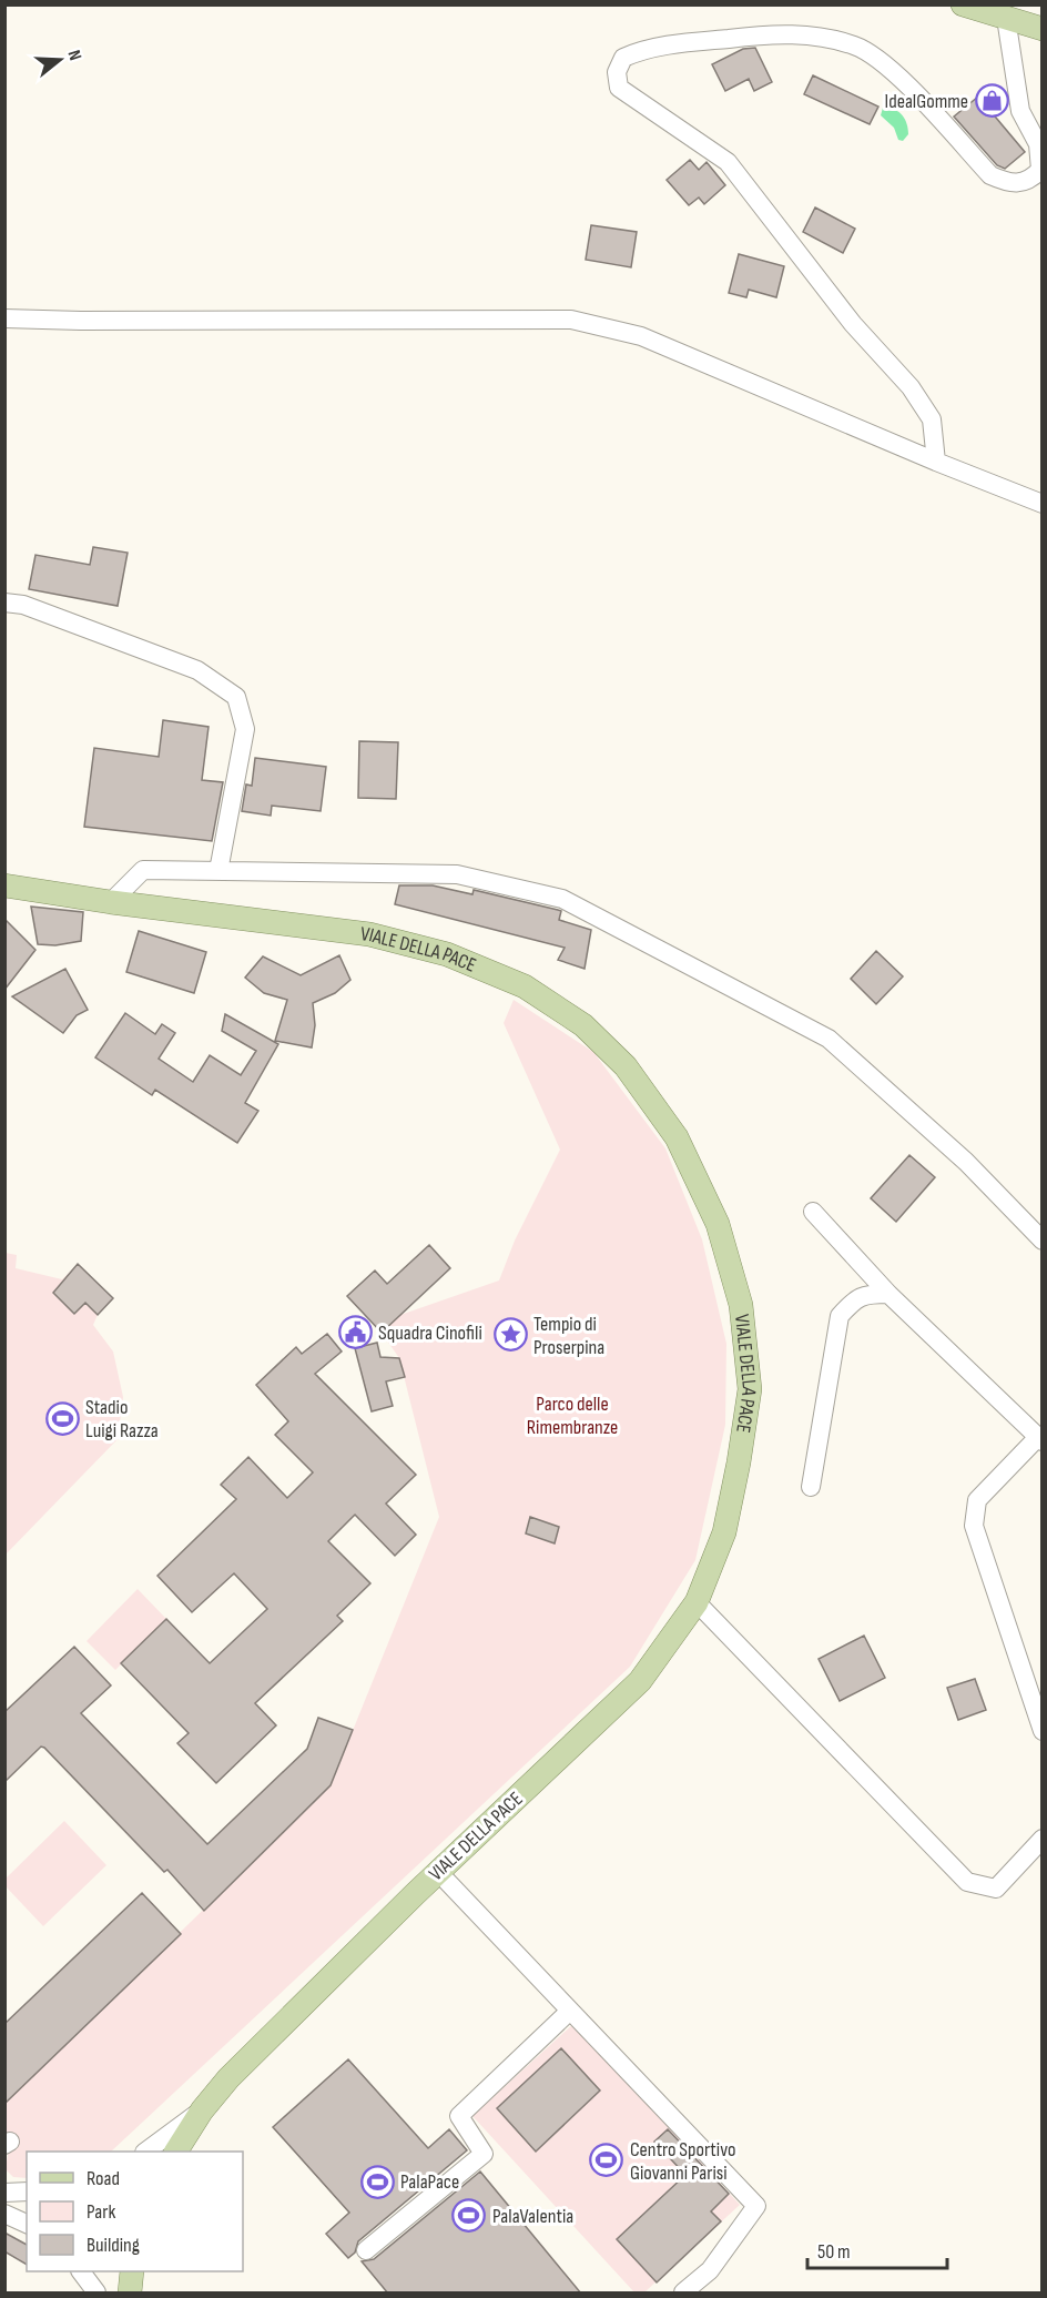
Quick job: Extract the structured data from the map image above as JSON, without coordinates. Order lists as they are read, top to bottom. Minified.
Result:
{"streets":{"main road":["VIALE DELLA PACE"]},"parks":["Parco delle Rimembranze"],"places":{"shop":["IdealGomme"],"public building":["Squadra Cinofili"],"place":["Tempio di Proserpina"],"sports":["Stadio Luigi Razza","Centro Sportivo Giovanni Parisi","PalaPace","PalaValentia"]},"legend":["Road","Park","Building"],"scale_bar":"50 m","north":"right"}
